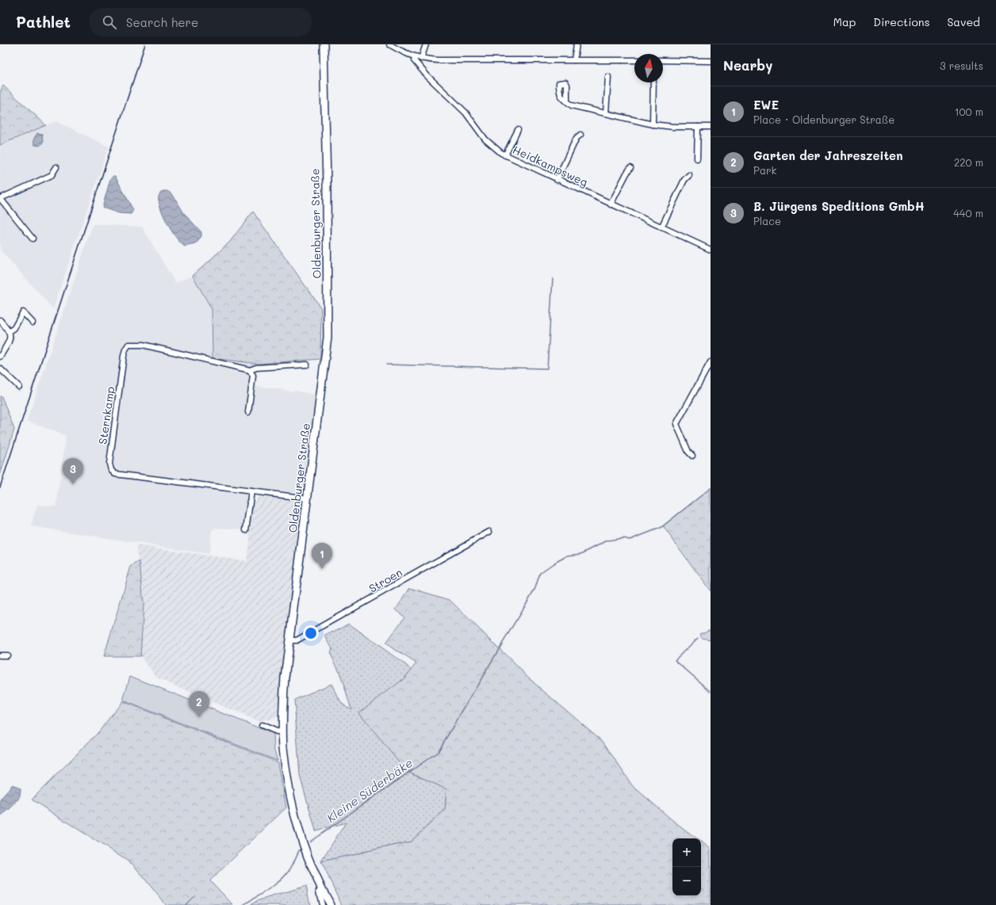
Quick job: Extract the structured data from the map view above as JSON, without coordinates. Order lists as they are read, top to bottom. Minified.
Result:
{"streets":{"main road":["Oldenburger Straße"],"street":["Heidkampsweg","Sternkamp","Stroen"]},"crossings":[["Oldenburger Straße","Sternkamp"],["Oldenburger Straße","Stroen"]],"water":["Kleine Süderbäke"],"north":"top","page":{"header":"Pathlet","search":"Search here","nav":["Map","Directions","Saved"],"heading":["Nearby","3 results"],"list":[{"mark":"1","name":"EWE","note":"Place · Oldenburger Straße","value":"100 m"},{"mark":"2","name":"Garten der Jahreszeiten","note":"Park","value":"220 m"},{"mark":"3","name":"B. Jürgens Speditions GmbH","note":"Place","value":"440 m"}],"pins":["3","1","2"],"map_buttons":["+","−"]}}
